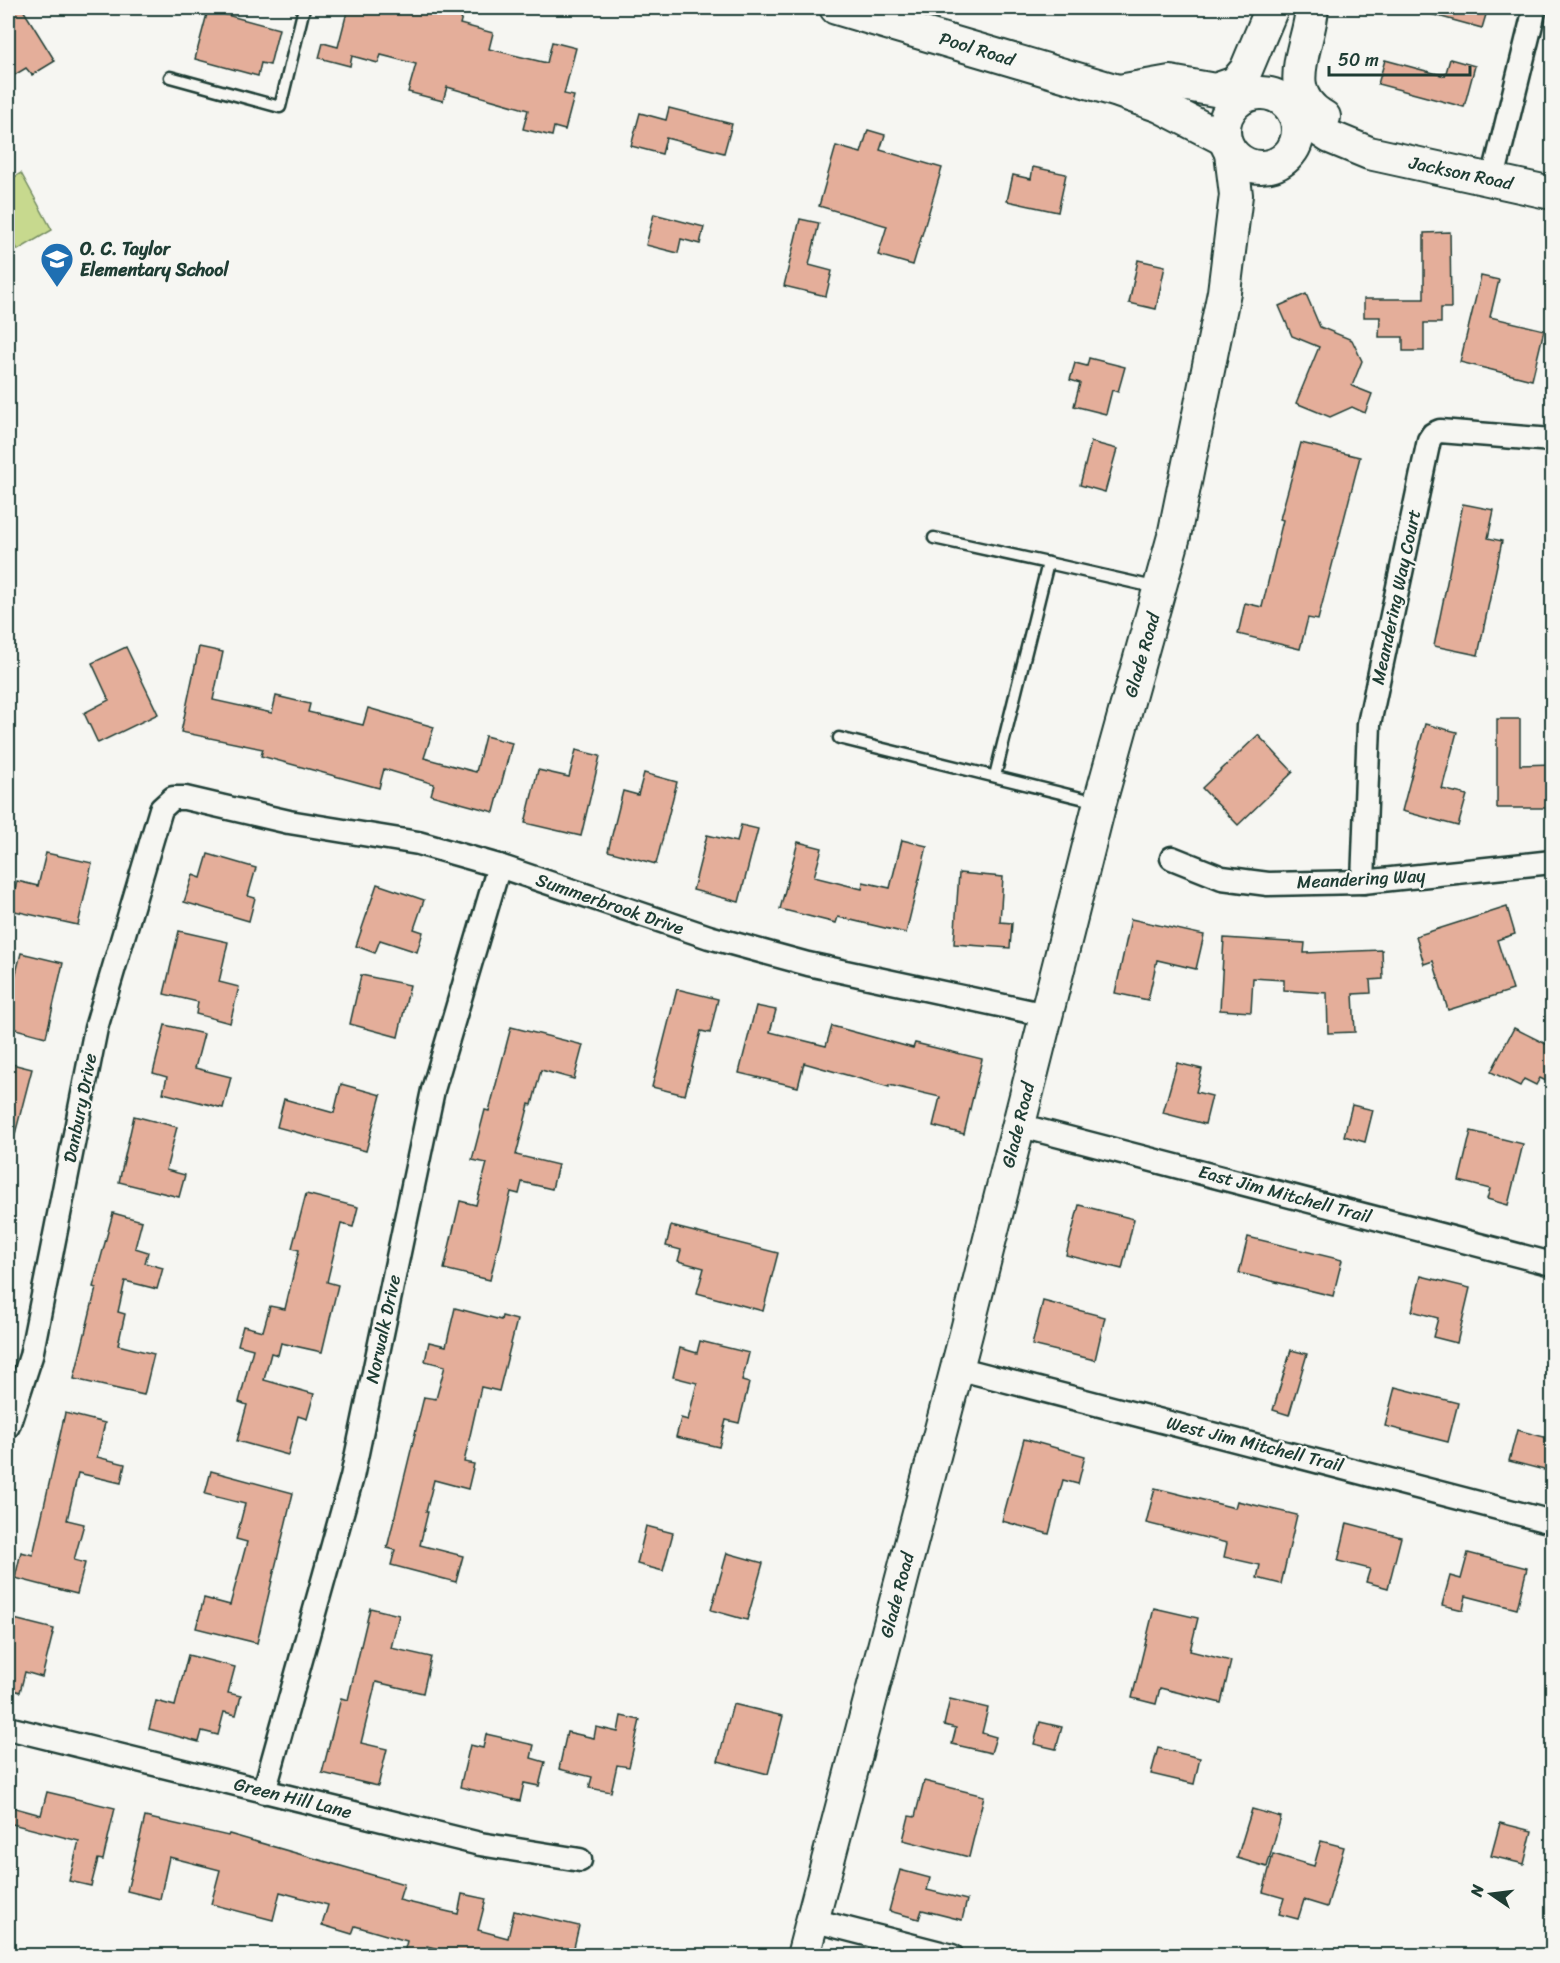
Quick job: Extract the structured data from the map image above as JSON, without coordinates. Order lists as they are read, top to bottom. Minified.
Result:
{"streets":{"main road":["Pool Road","Jackson Road","Glade Road"],"street":["Meandering Way Court","Meandering Way","Summerbrook Drive","Danbury Drive","East Jim Mitchell Trail","Norwalk Drive","West Jim Mitchell Trail","Green Hill Lane"]},"crossings":[["Pool Road","Jackson Road"],["Pool Road","Glade Road"],["Jackson Road","Glade Road"],["Meandering Way Court","Meandering Way"],["Glade Road","Summerbrook Drive"],["Glade Road","East Jim Mitchell Trail"],["Glade Road","West Jim Mitchell Trail"],["Summerbrook Drive","Danbury Drive"],["Summerbrook Drive","Norwalk Drive"],["Norwalk Drive","Green Hill Lane"]],"places":{"school or university":["O. C. Taylor Elementary School"]},"scale_bar":"50 m","north":"left"}
